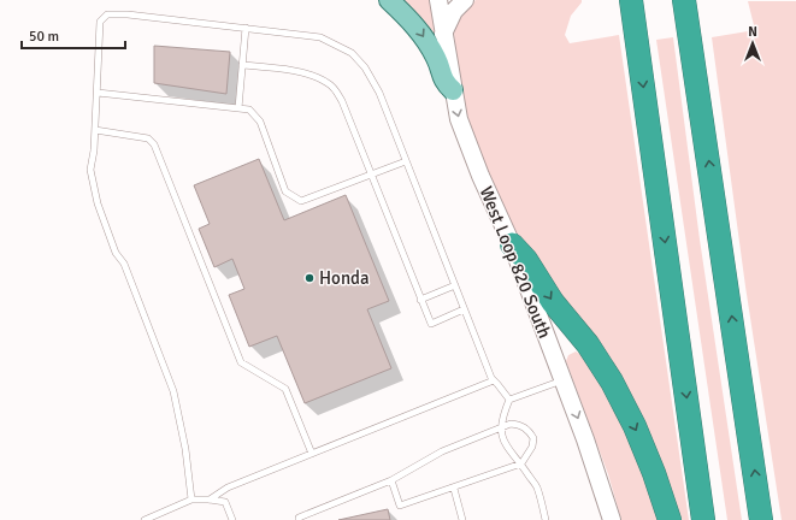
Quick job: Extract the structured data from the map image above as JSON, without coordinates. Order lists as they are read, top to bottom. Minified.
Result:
{"streets":{"main road":["West Loop 820 South"]},"one_way":["West Loop 820 South"],"places":["Honda"],"scale_bar":"50 m","north":"top"}
